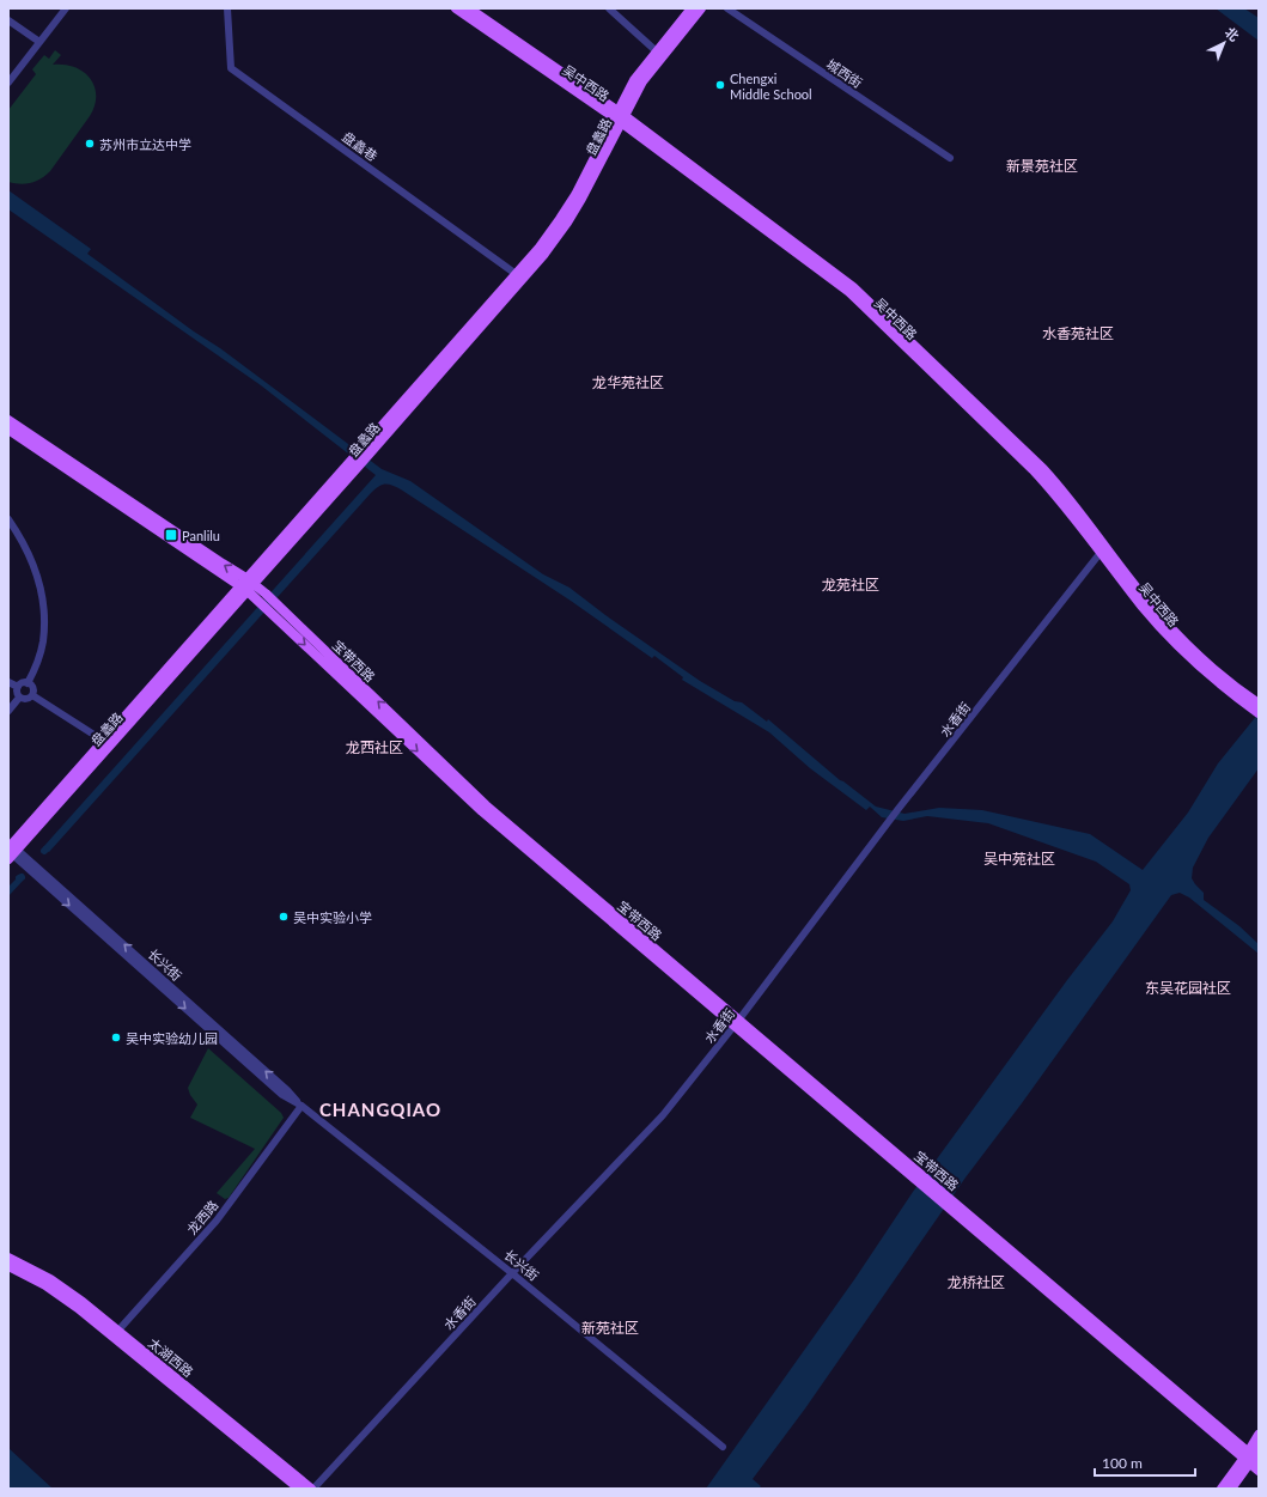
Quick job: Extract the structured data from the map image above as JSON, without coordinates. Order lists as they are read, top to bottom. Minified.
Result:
{"streets":{"main road":["吴中西路","盘蠡路","宝带西路","太湖西路"],"street":["城西街","盘蠡巷","水香街","长兴街","龙西路"]},"crossings":[["吴中西路","盘蠡路"],["吴中西路","水香街"],["盘蠡路","盘蠡巷"],["盘蠡路","宝带西路"],["盘蠡路","长兴街"],["宝带西路","水香街"],["水香街","长兴街"],["水香街","太湖西路"],["长兴街","龙西路"],["龙西路","太湖西路"]],"districts":["新景苑社区","水香苑社区","龙华苑社区","龙苑社区","龙西社区","吴中苑社区","东吴花园社区","CHANGQIAO","龙桥社区","新苑社区"],"places":{"other":["Chengxi Middle School","苏州市立达中学","吴中实验小学","吴中实验幼儿园"],"transit":["Panlilu"]},"scale_bar":"100 m","north":"top right"}
